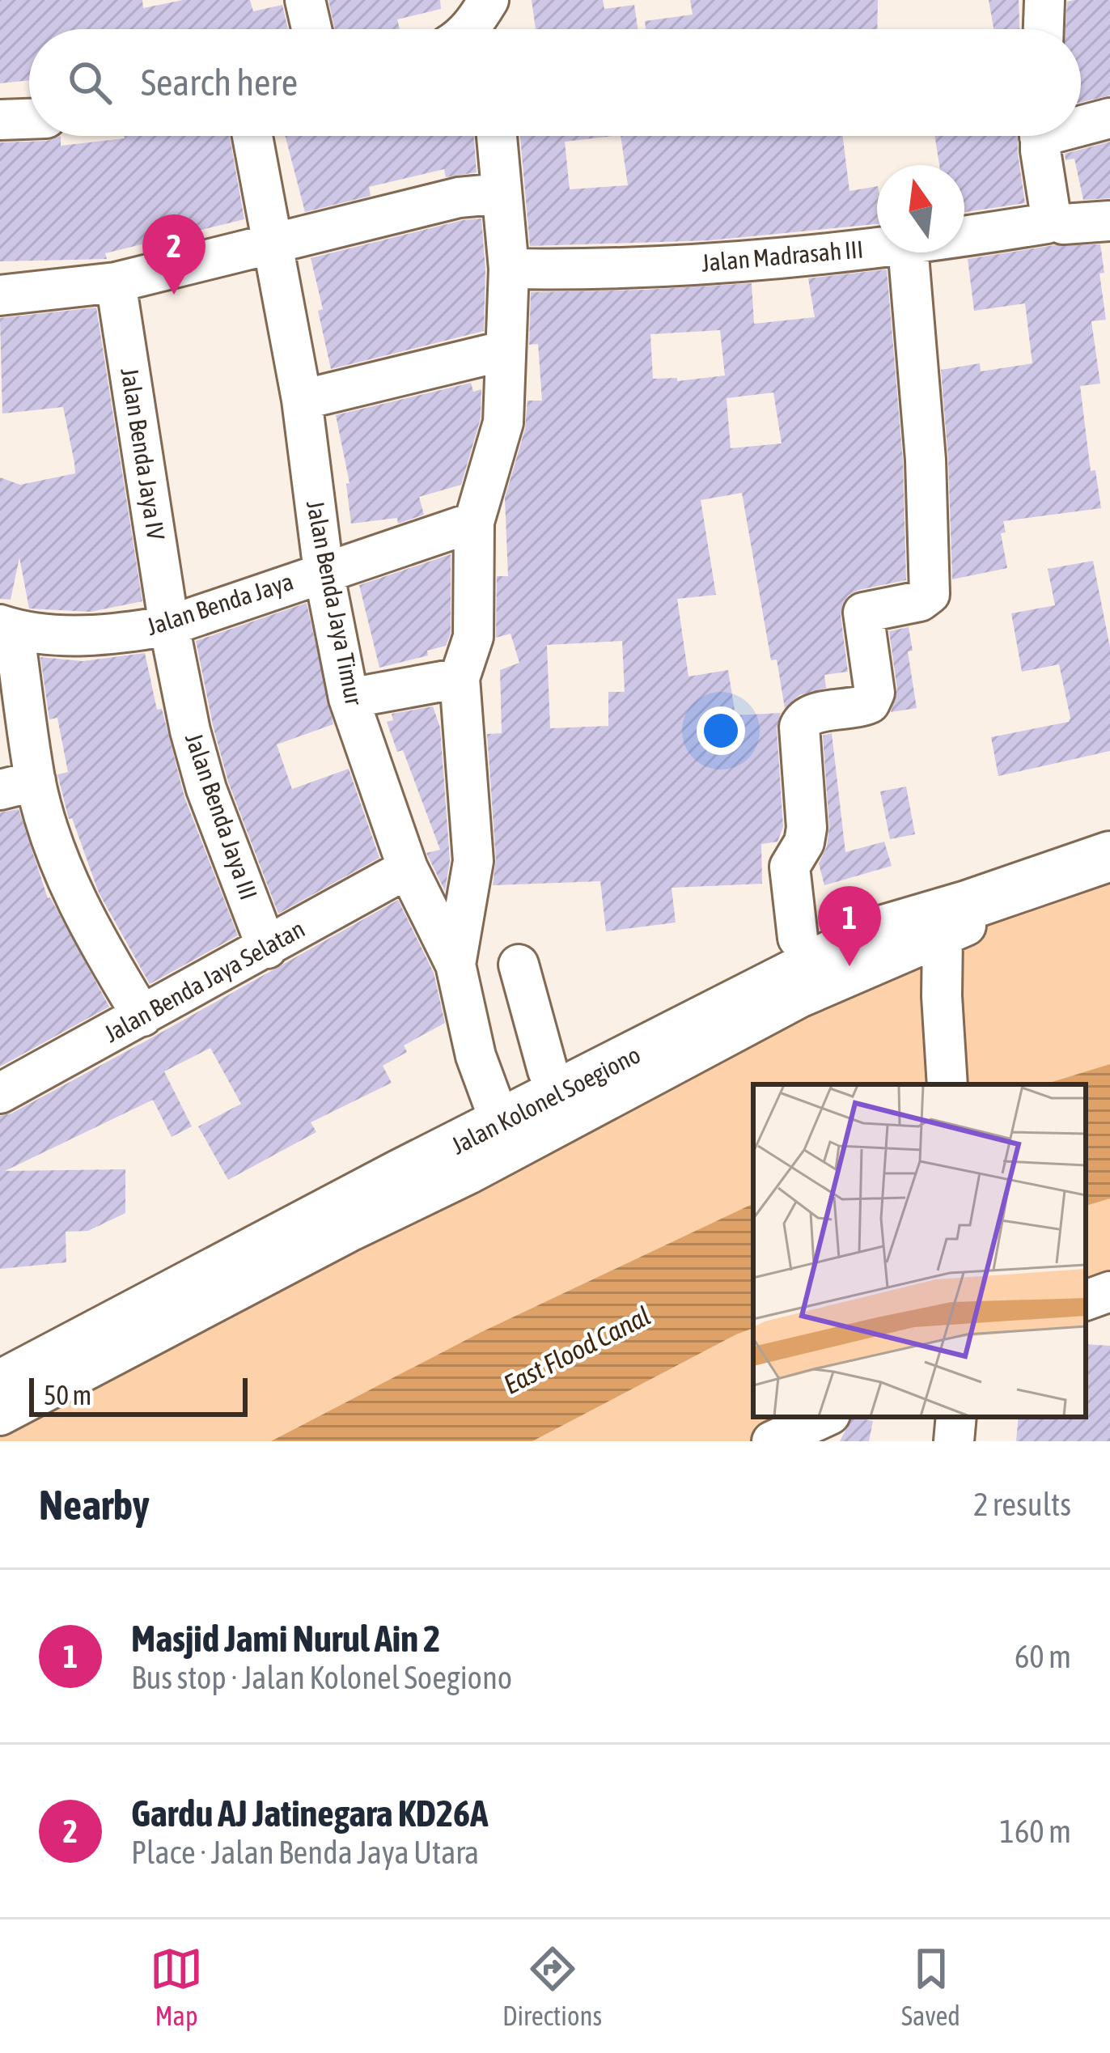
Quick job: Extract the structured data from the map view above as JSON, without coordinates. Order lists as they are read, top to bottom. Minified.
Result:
{"streets":{"main road":["Jalan Kolonel Soegiono"],"street":["Jalan Madrasah III","Jalan Benda Jaya IV","Jalan Benda Jaya Timur","Jalan Benda Jaya","Jalan Benda Jaya III","Jalan Benda Jaya Selatan"]},"crossings":[["Jalan Benda Jaya IV","Jalan Benda Jaya"],["Jalan Benda Jaya IV","Jalan Benda Jaya III"],["Jalan Benda Jaya Timur","Jalan Benda Jaya"],["Jalan Benda Jaya Timur","Jalan Benda Jaya Selatan"],["Jalan Benda Jaya Timur","Jalan Kolonel Soegiono"],["Jalan Benda Jaya","Jalan Benda Jaya III"],["Jalan Benda Jaya III","Jalan Benda Jaya Selatan"]],"water":["East Flood Canal"],"scale_bar":"50 m","north":"top","page":{"search":"Search here","pins":["2","1"],"scale":"50 m","heading":["Nearby","2 results"],"list":[{"mark":"1","name":"Masjid Jami Nurul Ain 2","note":"Bus stop · Jalan Kolonel Soegiono","value":"60 m"},{"mark":"2","name":"Gardu AJ Jatinegara KD26A","note":"Place · Jalan Benda Jaya Utara","value":"160 m"}],"nav":["Map","Directions","Saved"]}}
